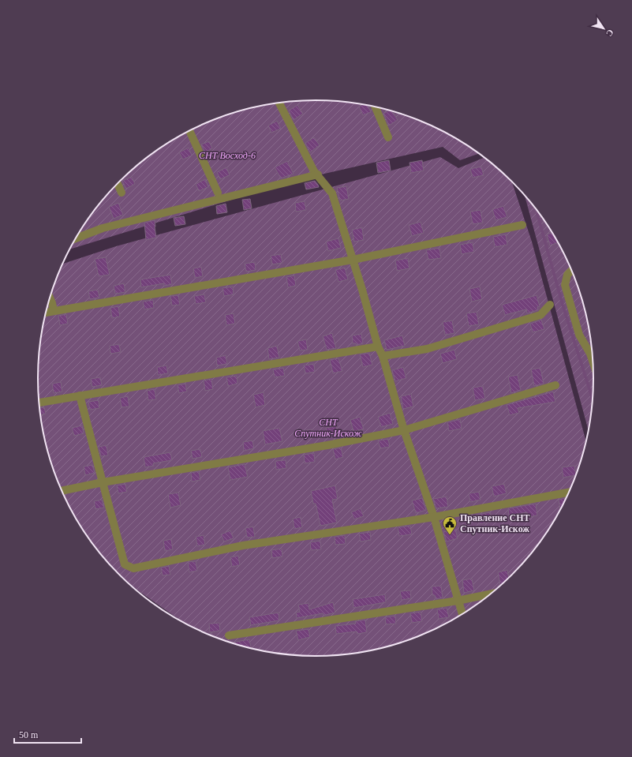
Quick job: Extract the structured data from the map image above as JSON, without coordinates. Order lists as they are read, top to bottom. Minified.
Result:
{"parks":["СНТ Восход-6","СНТ Спутник-Искож"],"places":{"public building":["Правление СНТ Спутник-Искож"]},"scale_bar":"50 m","north":"bottom right"}
